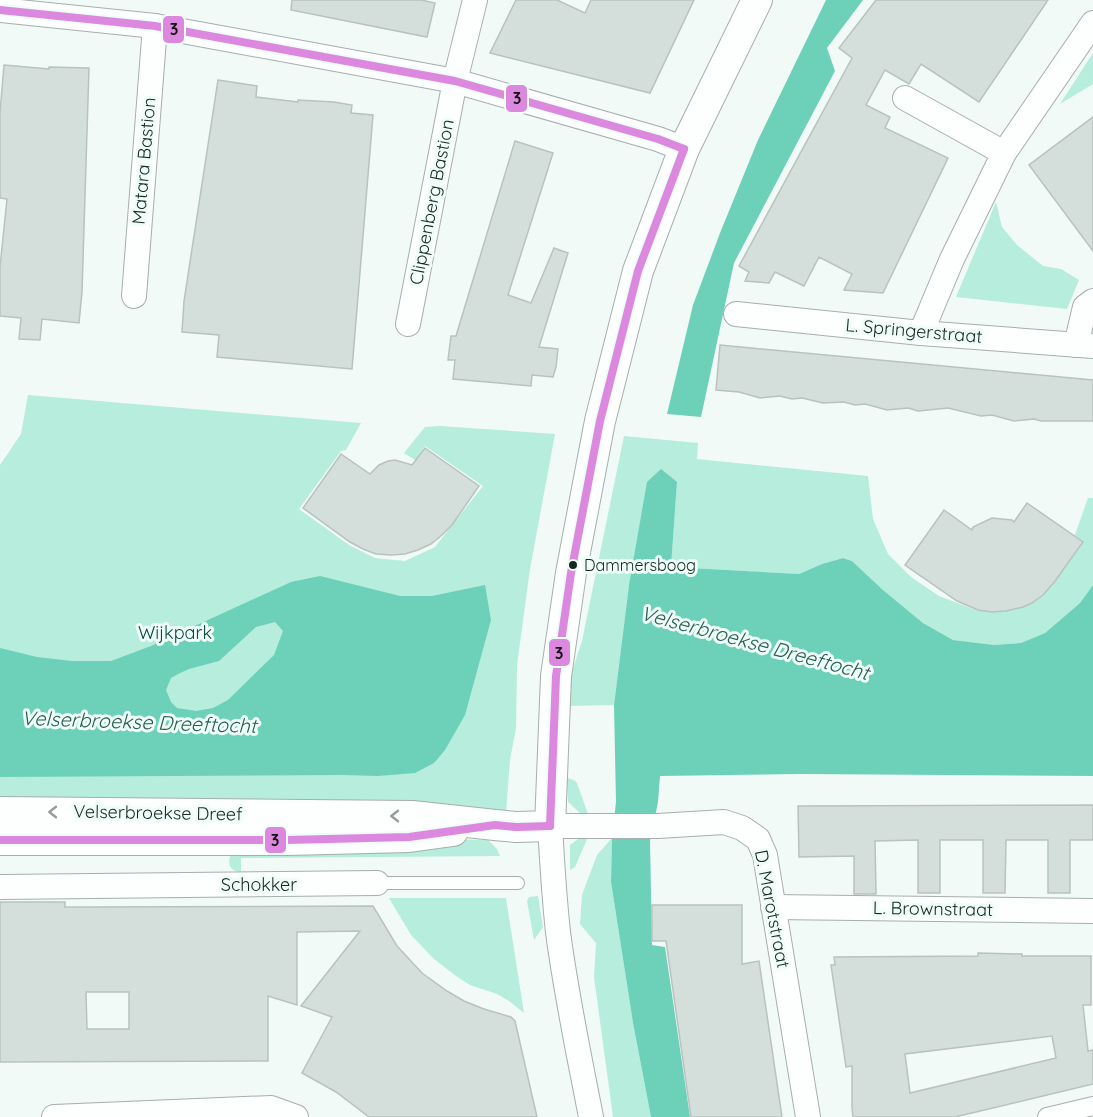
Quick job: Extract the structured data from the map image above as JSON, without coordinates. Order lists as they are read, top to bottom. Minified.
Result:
{"streets":{"street":["Matara Bastion","Clippenberg Bastion","L. Springerstraat","Velserbroekse Dreef","Schokker","D. Marotstraat","L. Brownstraat"]},"crossings":[["Velserbroekse Dreef","D. Marotstraat"],["D. Marotstraat","L. Brownstraat"]],"water":["Velserbroekse Dreeftocht"],"parks":["Wijkpark"],"places":["Dammersboog"],"lines":["transit line 3"]}
